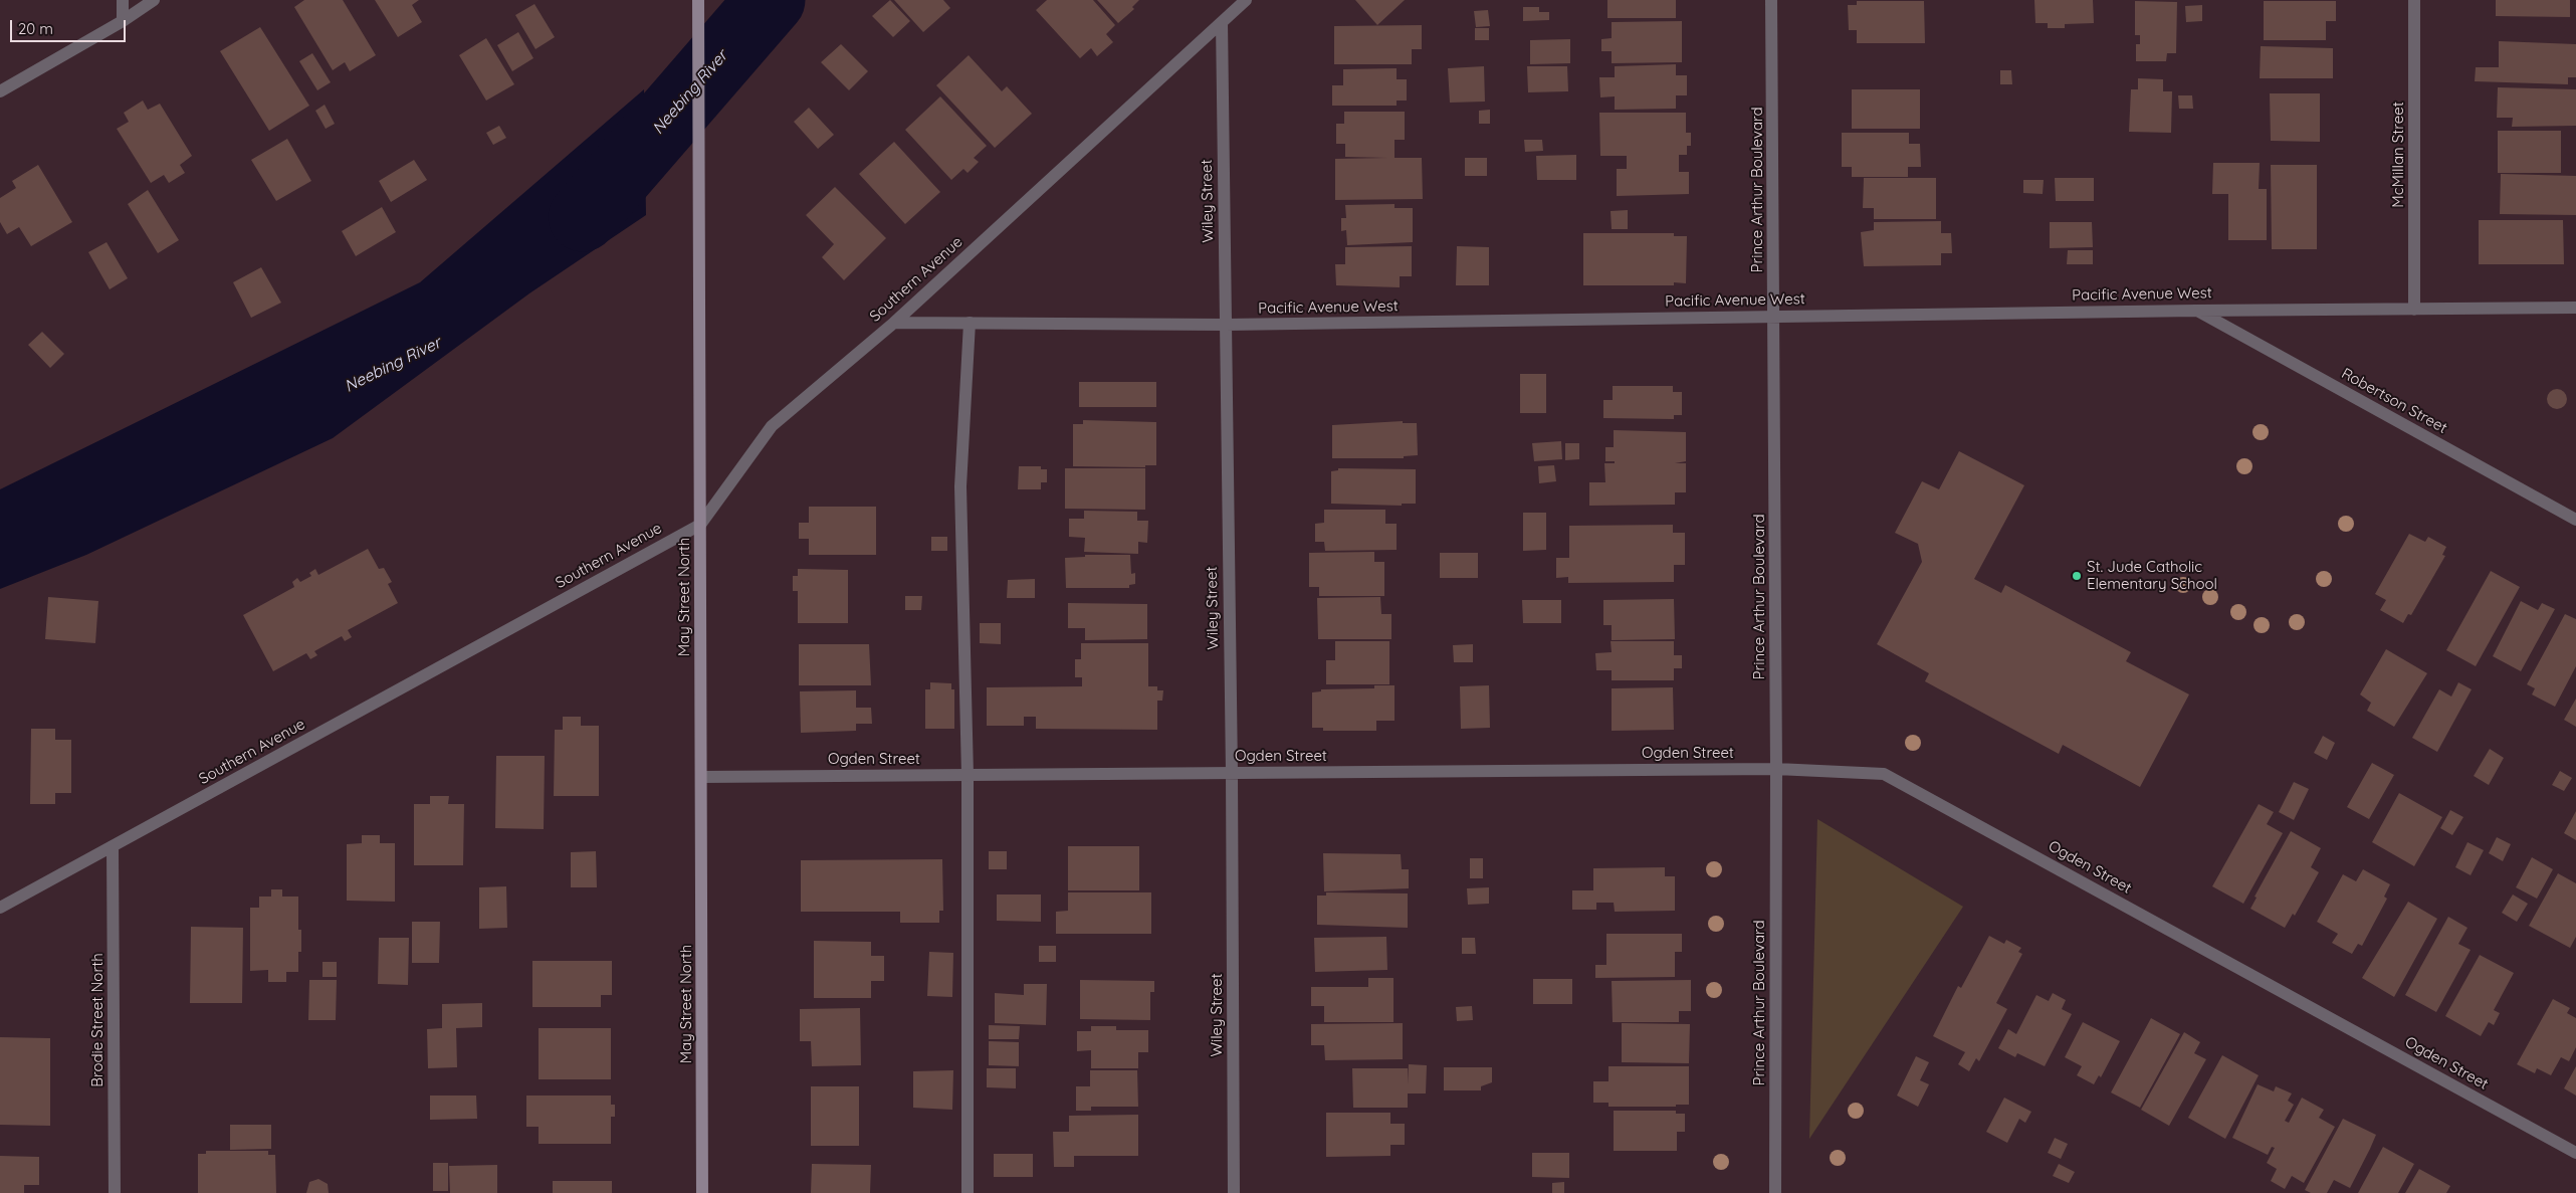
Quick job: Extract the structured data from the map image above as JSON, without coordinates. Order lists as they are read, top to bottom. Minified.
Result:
{"streets":{"main road":["May Street North"],"street":["McMillan Street","Prince Arthur Boulevard","Wiley Street","Southern Avenue","Pacific Avenue West","Robertson Street","Ogden Street","Brodie Street North"]},"crossings":[["McMillan Street","Pacific Avenue West"],["Prince Arthur Boulevard","Pacific Avenue West"],["Prince Arthur Boulevard","Ogden Street"],["Wiley Street","Southern Avenue"],["Wiley Street","Pacific Avenue West"],["Wiley Street","Ogden Street"],["Southern Avenue","Pacific Avenue West"],["Southern Avenue","May Street North"],["Southern Avenue","Brodie Street North"],["Pacific Avenue West","Robertson Street"],["May Street North","Ogden Street"]],"water":["Neebing River"],"places":["St. Jude Catholic Elementary School"],"scale_bar":"20 m"}
